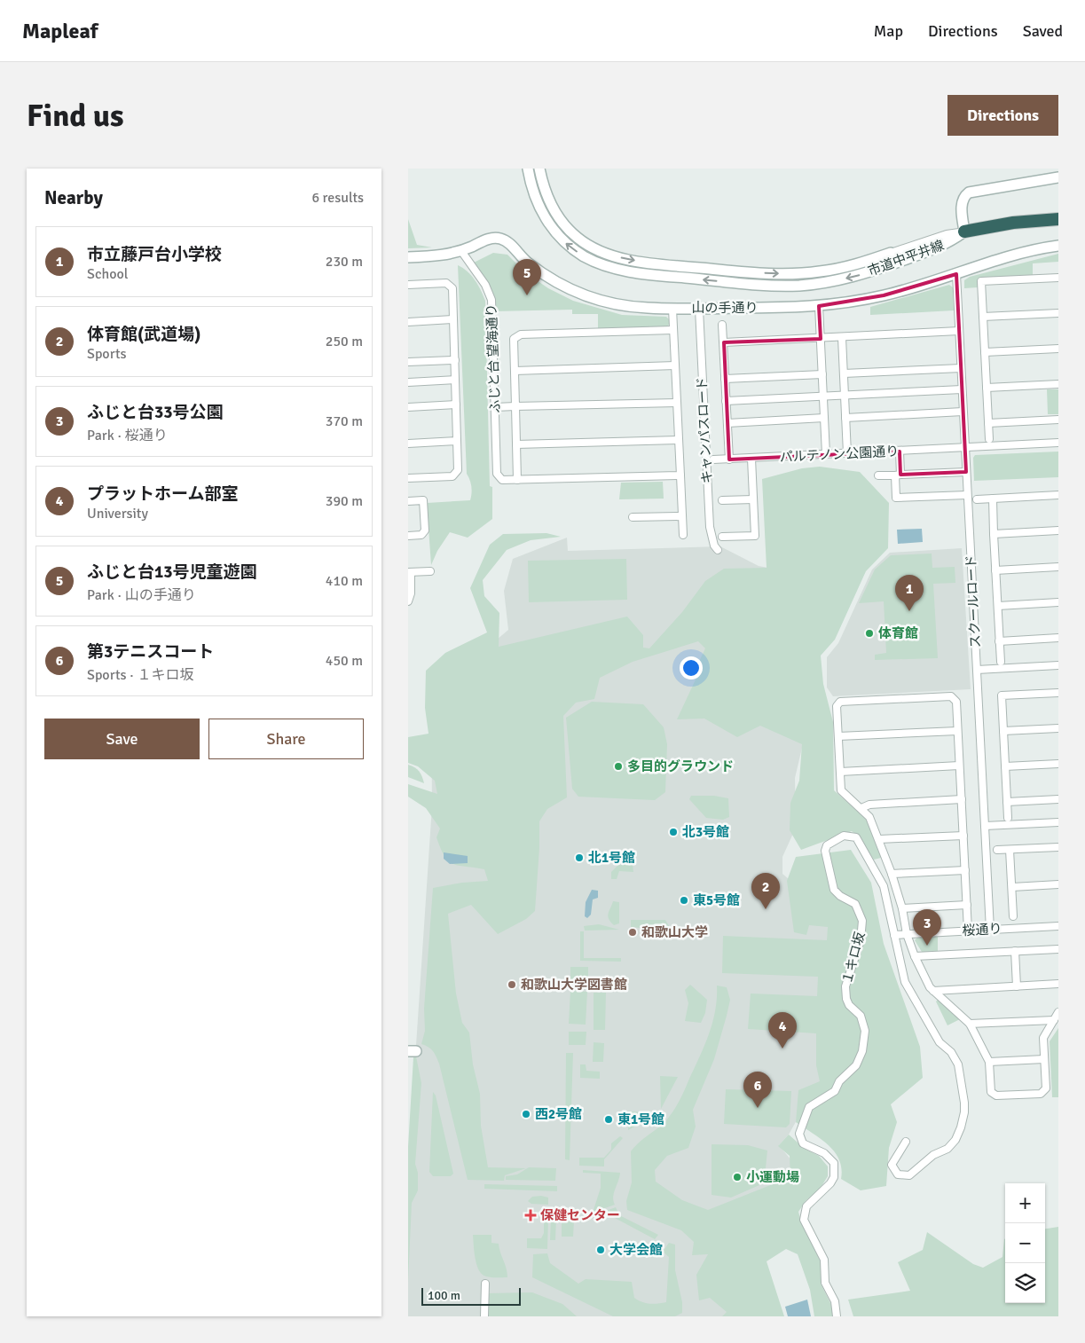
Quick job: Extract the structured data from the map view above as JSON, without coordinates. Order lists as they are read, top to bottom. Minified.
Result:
{"streets":{"street":["市道中平井線","山の手通り","ふじと台 望海通り","キャンパスロード","パルテノン公園通り","スクールロード","桜通り","１キロ坂"]},"crossings":[["山の手通り","ふじと台 望海通り"],["山の手通り","キャンパスロード"],["山の手通り","スクールロード"],["パルテノン公園通り","スクールロード"],["スクールロード","桜通り"],["桜通り","１キロ坂"]],"places":{"other":["体育館","多目的グラウンド","北3号館","北1号館","東5号館","和歌山大学","和歌山大学図書館","西2号館","東1号館","小運動場","大学会館"],"health":["保健センター"]},"scale_bar":"100 m","page":{"header":"Mapleaf","nav":["Map","Directions","Saved"],"buttons":["Directions",["Save","Share"]],"title":"Find us","heading":["Nearby","6 results"],"list":[{"mark":"1","name":"市立藤戸台小学校","note":"School","value":"230 m"},{"mark":"2","name":"体育館(武道場)","note":"Sports","value":"250 m"},{"mark":"3","name":"ふじと台33号公園","note":"Park · 桜通り","value":"370 m"},{"mark":"4","name":"プラットホーム部室","note":"University","value":"390 m"},{"mark":"5","name":"ふじと台13号児童遊園","note":"Park · 山の手通り","value":"410 m"},{"mark":"6","name":"第3テニスコート","note":"Sports · １キロ坂","value":"450 m"}],"pins":["5","1","2","3","4","6"],"map_buttons":["+","−"],"scale":"100 m"}}
